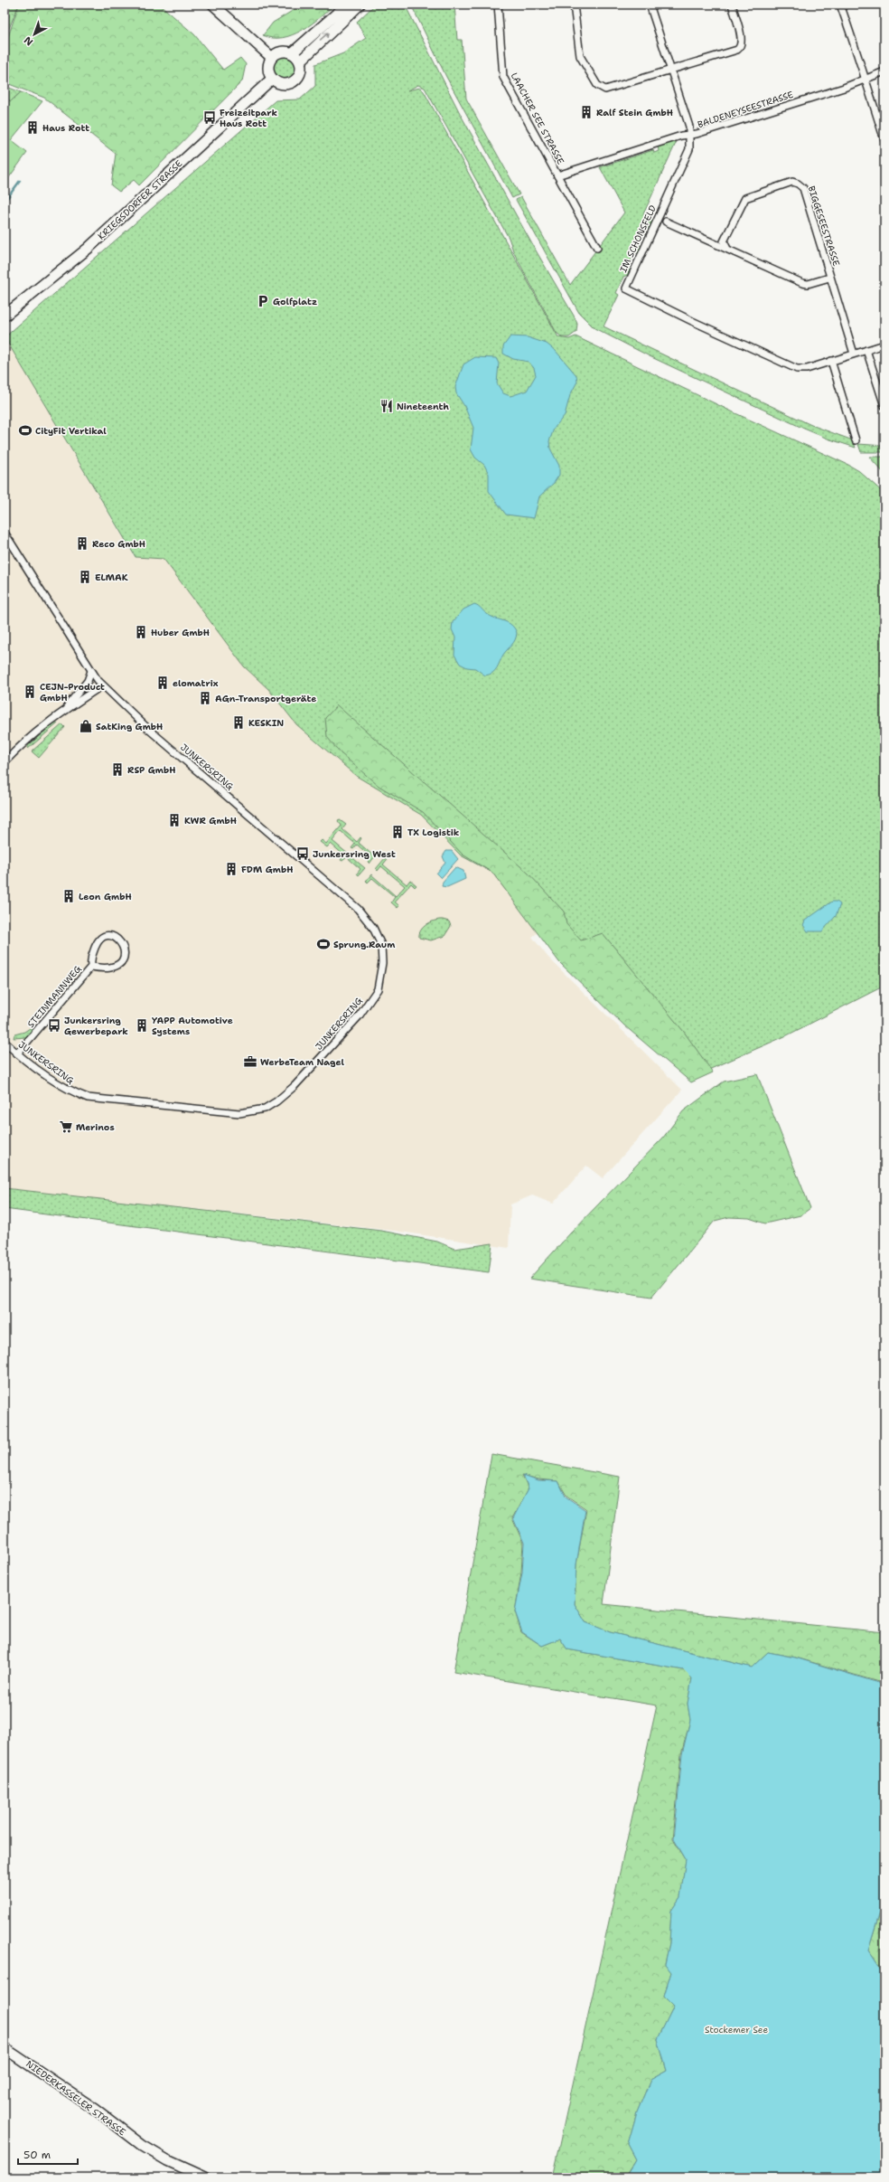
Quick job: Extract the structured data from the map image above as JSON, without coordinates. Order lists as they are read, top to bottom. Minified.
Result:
{"streets":{"main road":["KRIEGSDORFER STRASSE","NIEDERKASSELER STRASSE"],"street":["BALDENEYSEESTRASSE","LAACHER SEE STRASSE","BIGGESEESTRASSE","IM SCHONSFELD","JUNKERSRING","STEINMANNWEG"]},"crossings":[["BALDENEYSEESTRASSE","LAACHER SEE STRASSE"],["BALDENEYSEESTRASSE","IM SCHONSFELD"],["LAACHER SEE STRASSE","IM SCHONSFELD"],["BIGGESEESTRASSE","IM SCHONSFELD"],["JUNKERSRING","STEINMANNWEG"]],"parks":["Stockemer See"],"places":{"building":["Ralf Stein GmbH","Haus Rott","Reco GmbH","ELMAK","Huber GmbH","elomatrix","CEJN-Product GmbH","AGn-Transportgeräte","KESKIN","RSP GmbH","KWR GmbH","TX Logistik","FDM GmbH","Leon GmbH","YAPP Automotive Systems"],"bus stop":["Freizeitpark Haus Rott","Junkersring West","Junkersring Gewerbepark"],"parking":["Golfplatz"],"restaurant":["Nineteenth"],"sports":["CityFit Vertikal","Sprung.Raum"],"shop":["SatKing GmbH"],"office":["WerbeTeam Nagel"],"supermarket":["Merinos"]},"scale_bar":"50 m","north":"bottom left"}
